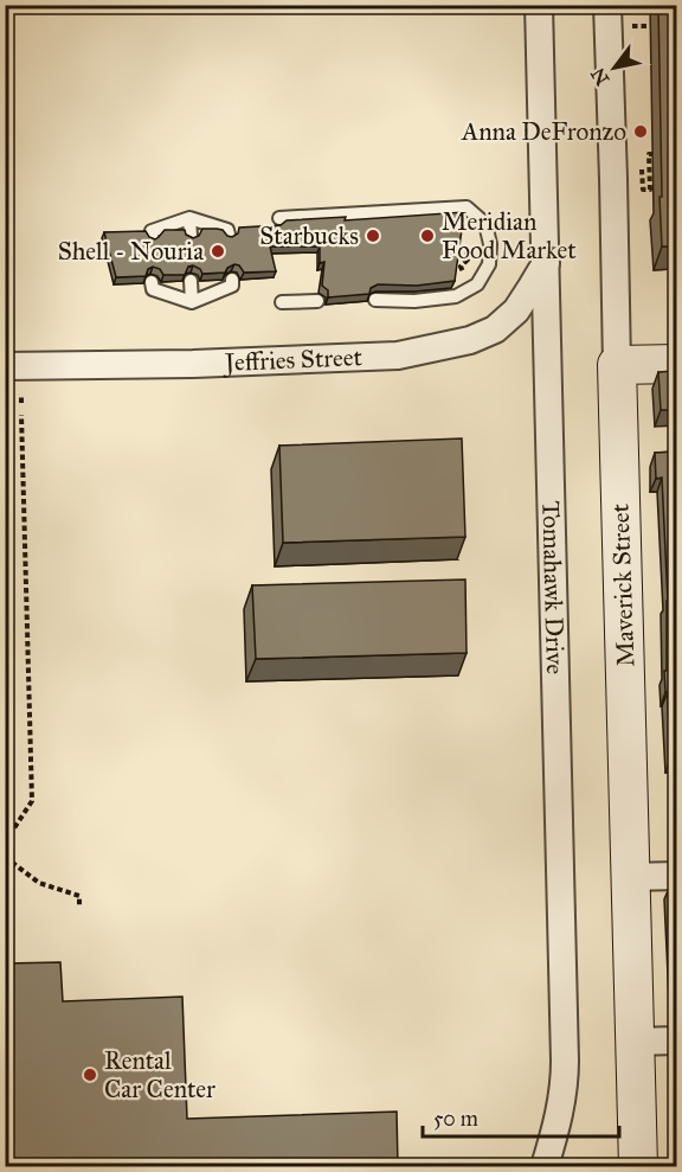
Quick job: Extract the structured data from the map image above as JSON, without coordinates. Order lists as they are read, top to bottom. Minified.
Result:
{"streets":{"main road":["Maverick Street"],"street":["Jeffries Street","Tomahawk Drive"]},"crossings":[["Jeffries Street","Tomahawk Drive"]],"places":["Anna DeFronzo","Starbucks","Meridian Food Market","Shell - Nouria","Rental Car Center"],"scale_bar":"50 m","north":"bottom left"}
